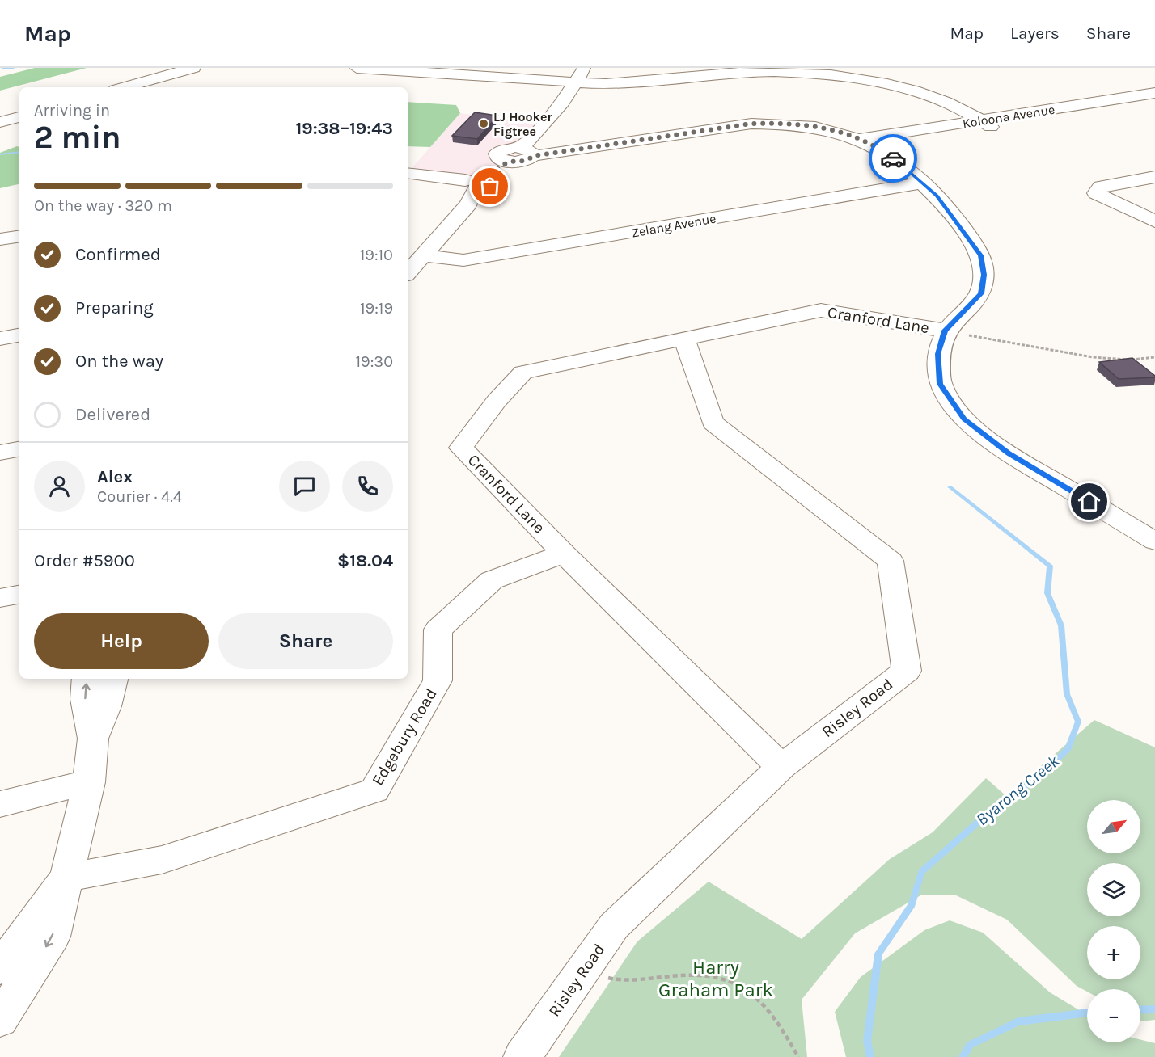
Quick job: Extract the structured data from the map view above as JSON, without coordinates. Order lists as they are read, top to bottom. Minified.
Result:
{"streets":{"street":["Koloona Avenue","Zelang Avenue","Cranford Lane","Risley Road","Edgebury Road"]},"crossings":[["Cranford Lane","Risley Road"],["Cranford Lane","Edgebury Road"]],"water":["Byarong Creek"],"parks":["Harry Graham Park"],"places":["LJ Hooker Figtree"],"north":"top right","page":{"header":"Map","nav":["Map","Layers","Share"],"heading":["2 min","Arriving in","19:38–19:43"],"panel":["Alex","Courier · 4.4","Order #5900","$18.04"],"bar":"On the way · 320 m","list":[["Confirmed","19:10"],["Preparing","19:19"],["On the way","19:30"],"Delivered"],"buttons":["Help","Share"],"map_buttons":["+","−"]}}
